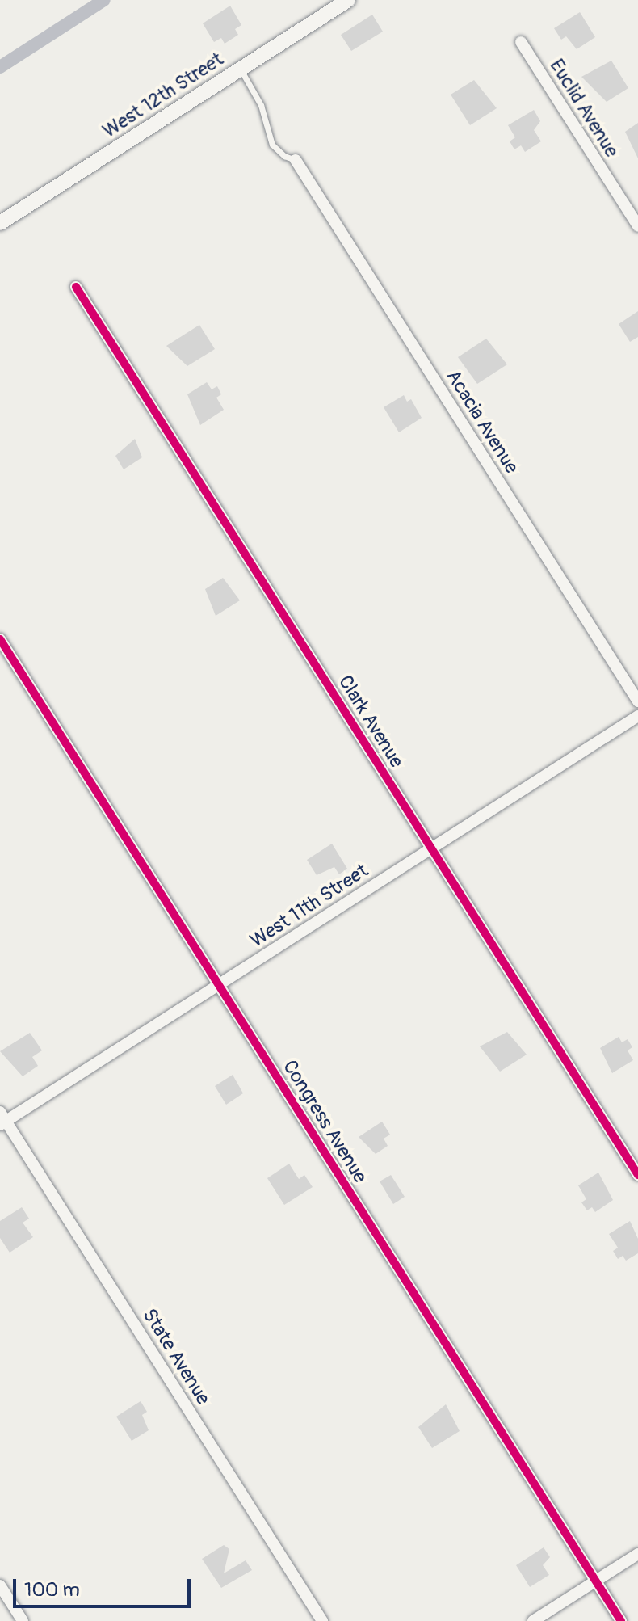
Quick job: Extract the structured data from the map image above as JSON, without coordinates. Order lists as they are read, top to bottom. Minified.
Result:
{"streets":{"street":["West 12th Street","Euclid Avenue","Acacia Avenue","Clark Avenue","West 11th Street","Congress Avenue","State Avenue"]},"crossings":[["Clark Avenue","West 11th Street"],["West 11th Street","Congress Avenue"],["West 11th Street","State Avenue"]],"scale_bar":"100 m"}
